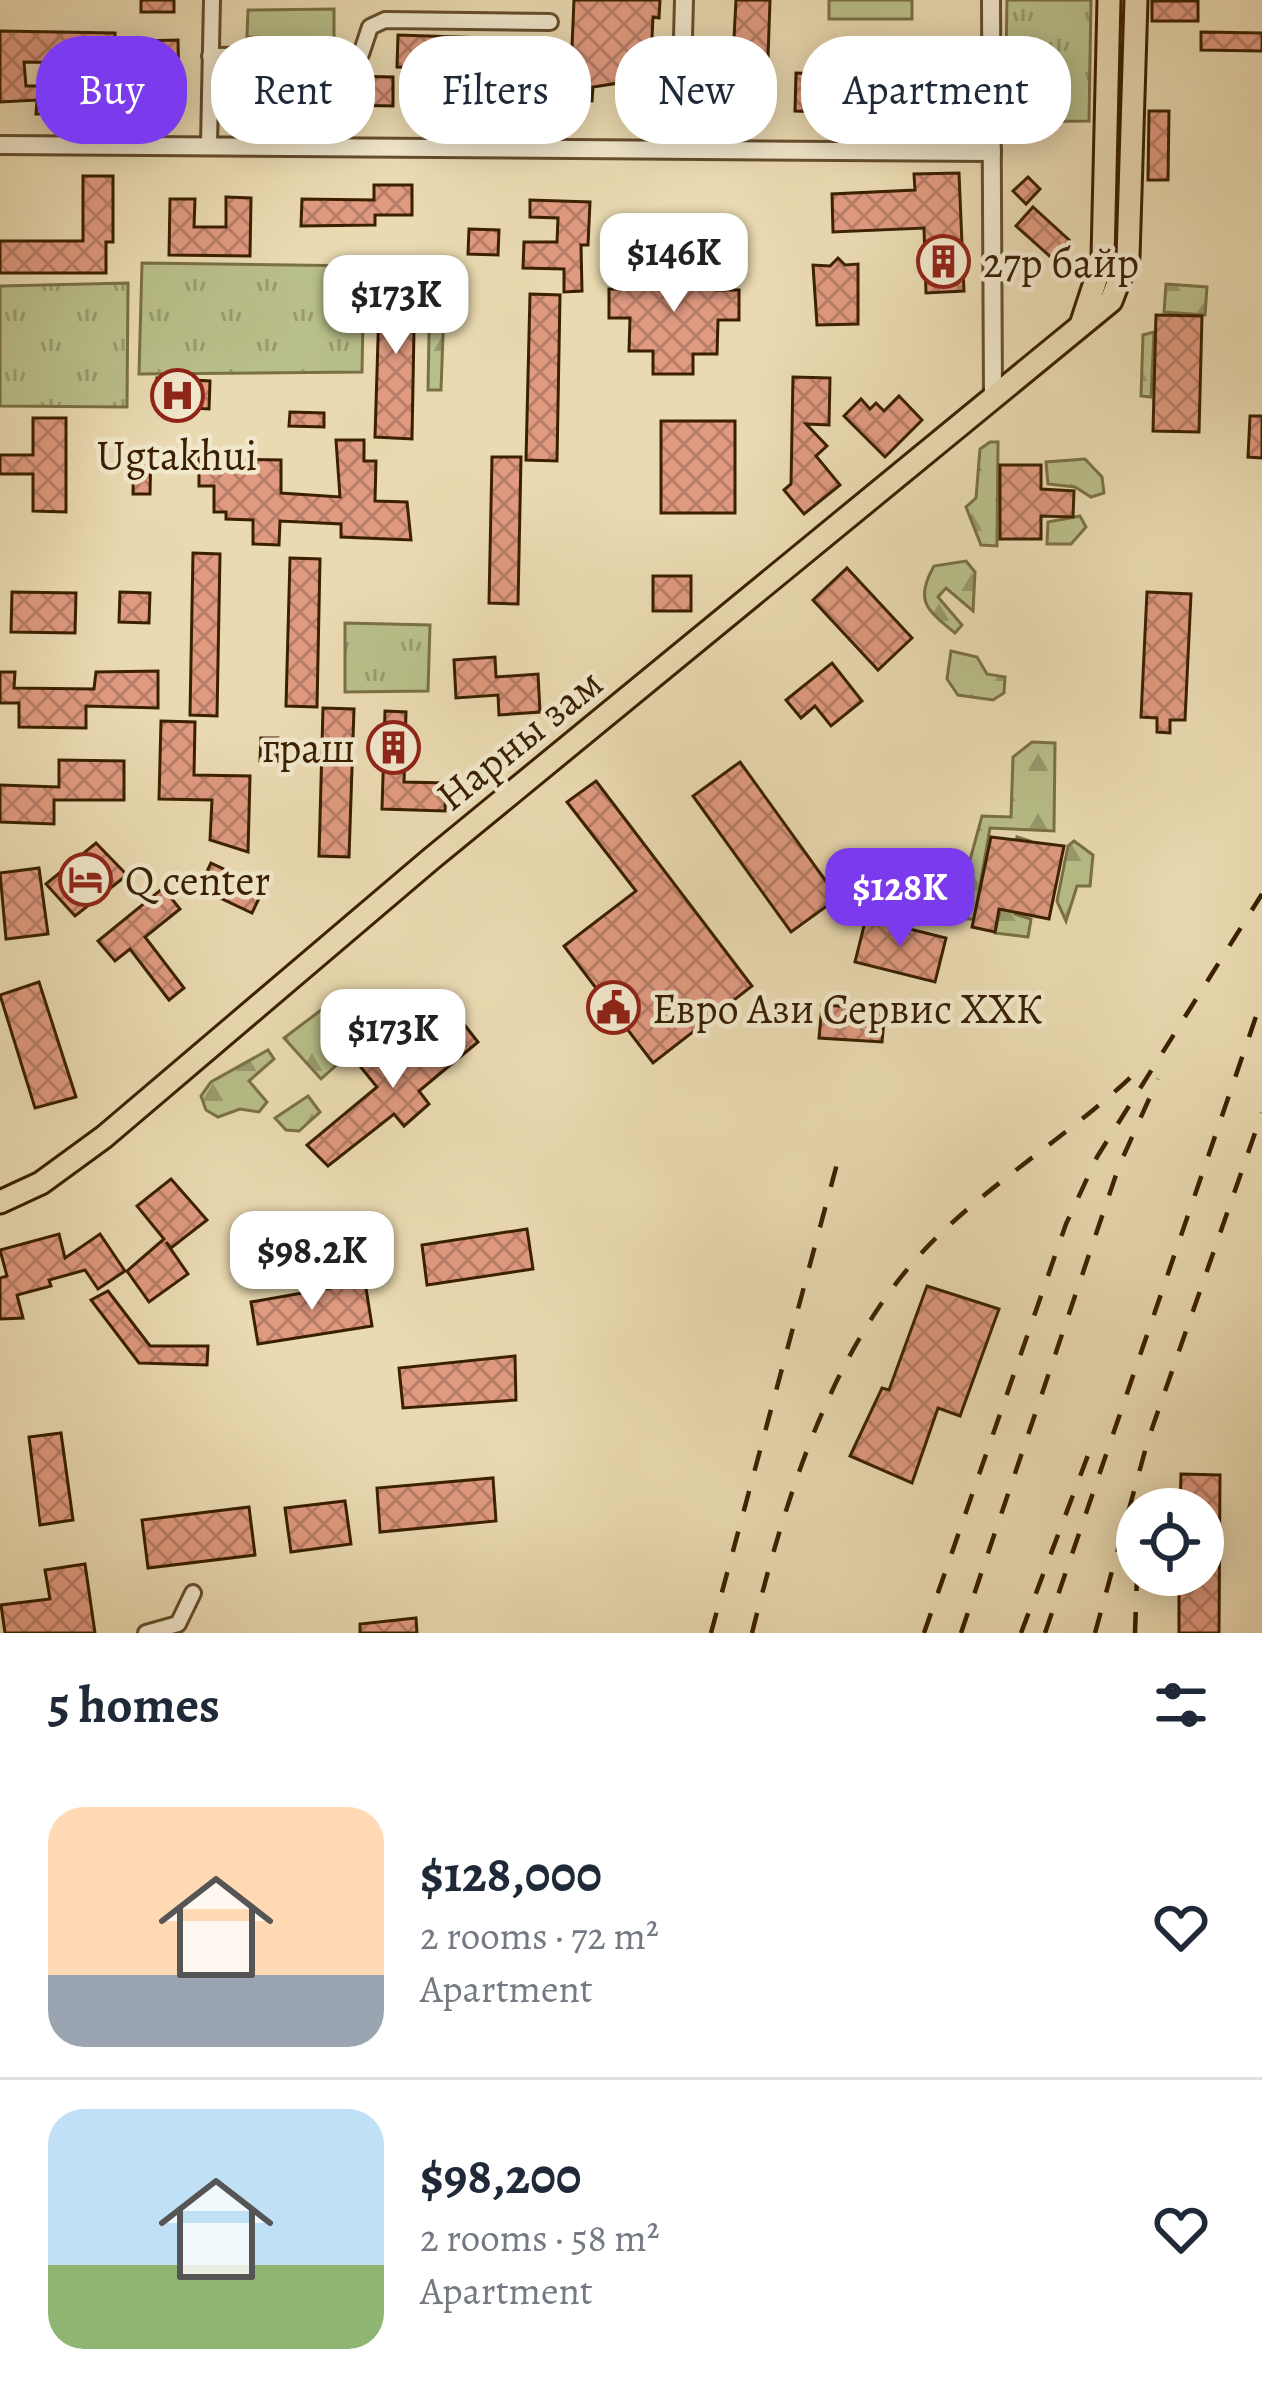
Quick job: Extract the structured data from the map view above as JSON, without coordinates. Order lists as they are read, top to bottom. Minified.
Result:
{"streets":{"main road":["Нарны зам"]},"places":{"building":["27р байр","граш"],"hospital":["Ugtakhui"],"hotel":["Q center"],"public building":["Евро Ази Сервис ХХК"]},"page":{"chip":["Buy","Rent","Filters","New","Apartment"],"price":["$146K","$173K","$128K","$173K","$98.2K"],"heading":"5 homes","list":[{"name":"$128,000","note":"2 rooms · 72 m² · Apartment"},{"name":"$98,200","note":"2 rooms · 58 m² · Apartment"}]}}
